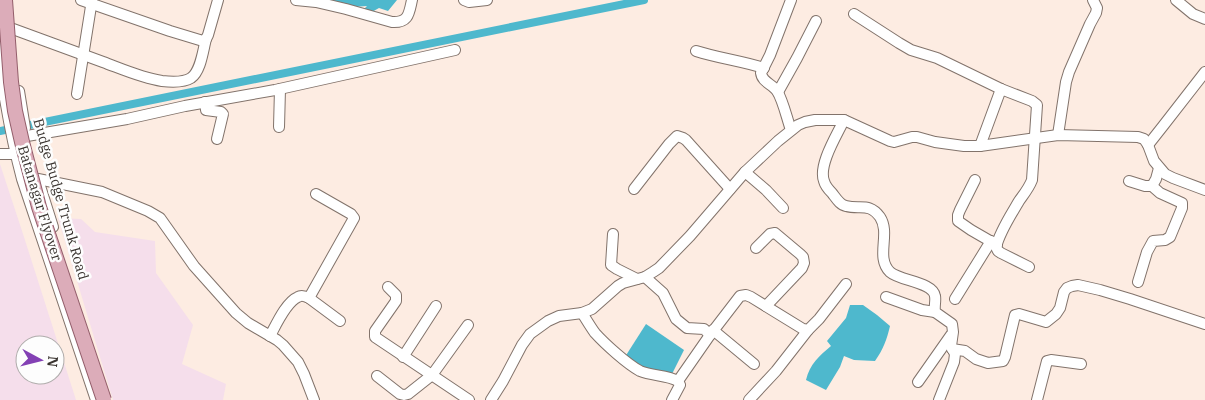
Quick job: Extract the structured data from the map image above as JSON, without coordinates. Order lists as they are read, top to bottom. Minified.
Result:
{"streets":{"main road":["Batanagar Flyover"],"street":["Budge Budge Trunk Road"]},"north":"right"}
